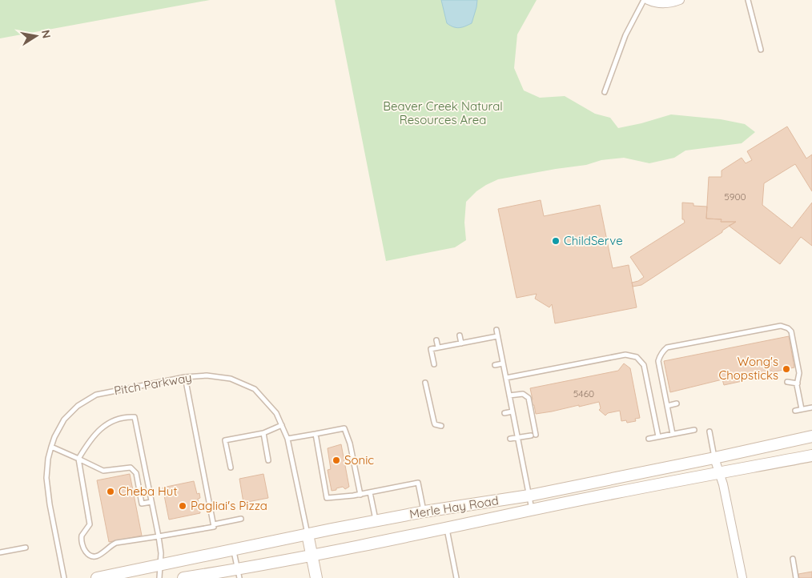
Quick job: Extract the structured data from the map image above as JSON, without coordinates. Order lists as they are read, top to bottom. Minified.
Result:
{"streets":{"main road":["Merle Hay Road"],"lane":["Pitch Parkway"]},"crossings":[["Pitch Parkway","Merle Hay Road"]],"parks":["Beaver Creek Natural Resources Area"],"places":["ChildServe","Wong's Chopsticks","Sonic","Cheba Hut","Pagliai's Pizza"],"house_numbers":["5900","5460"],"north":"right"}
